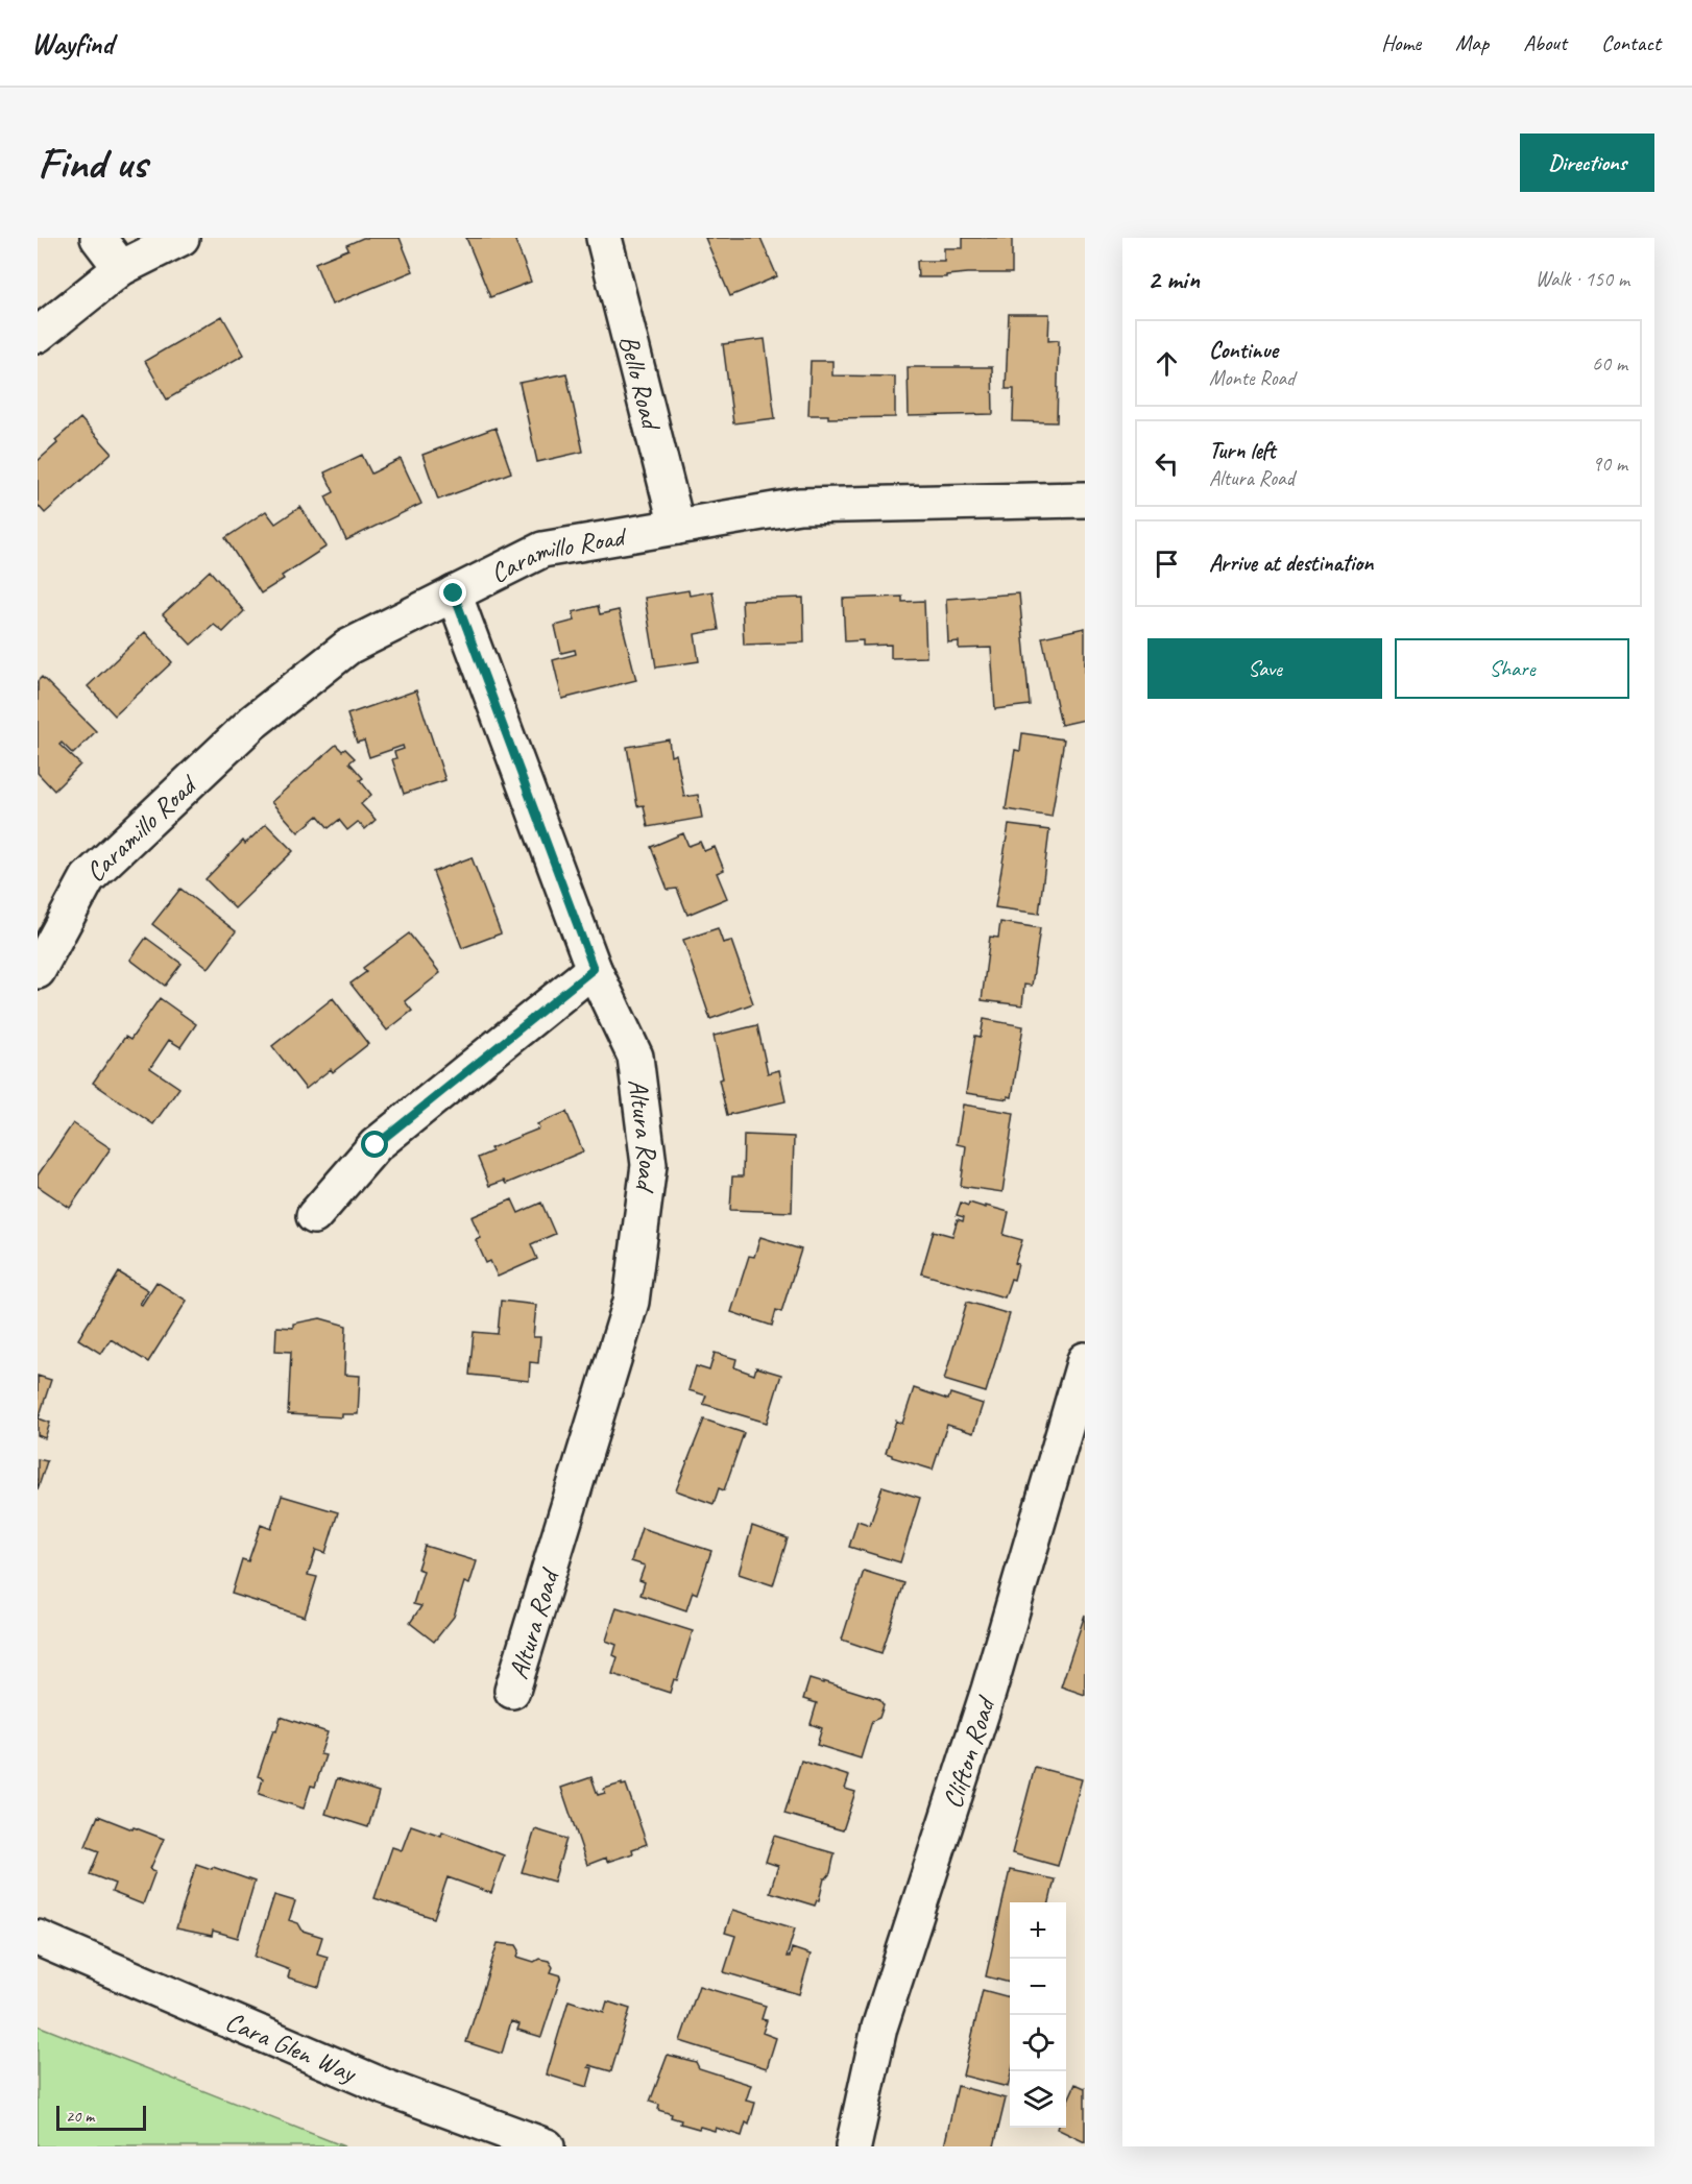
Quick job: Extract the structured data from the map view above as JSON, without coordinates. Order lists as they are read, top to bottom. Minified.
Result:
{"streets":{"street":["Bello Road","Caramillo Road","Altura Road","Clifton Road","Cara Glen Way"]},"crossings":[["Bello Road","Caramillo Road"],["Caramillo Road","Altura Road"]],"scale_bar":"20 m","page":{"header":"Wayfind","nav":["Home","Map","About","Contact"],"buttons":["Directions",["Save","Share"]],"title":"Find us","heading":["2 min","Walk · 150 m"],"list":[["Continue","Monte Road","60 m"],["Turn left","Altura Road","90 m"],"Arrive at destination"],"map_buttons":["+","−"],"scale":"20 m"}}
